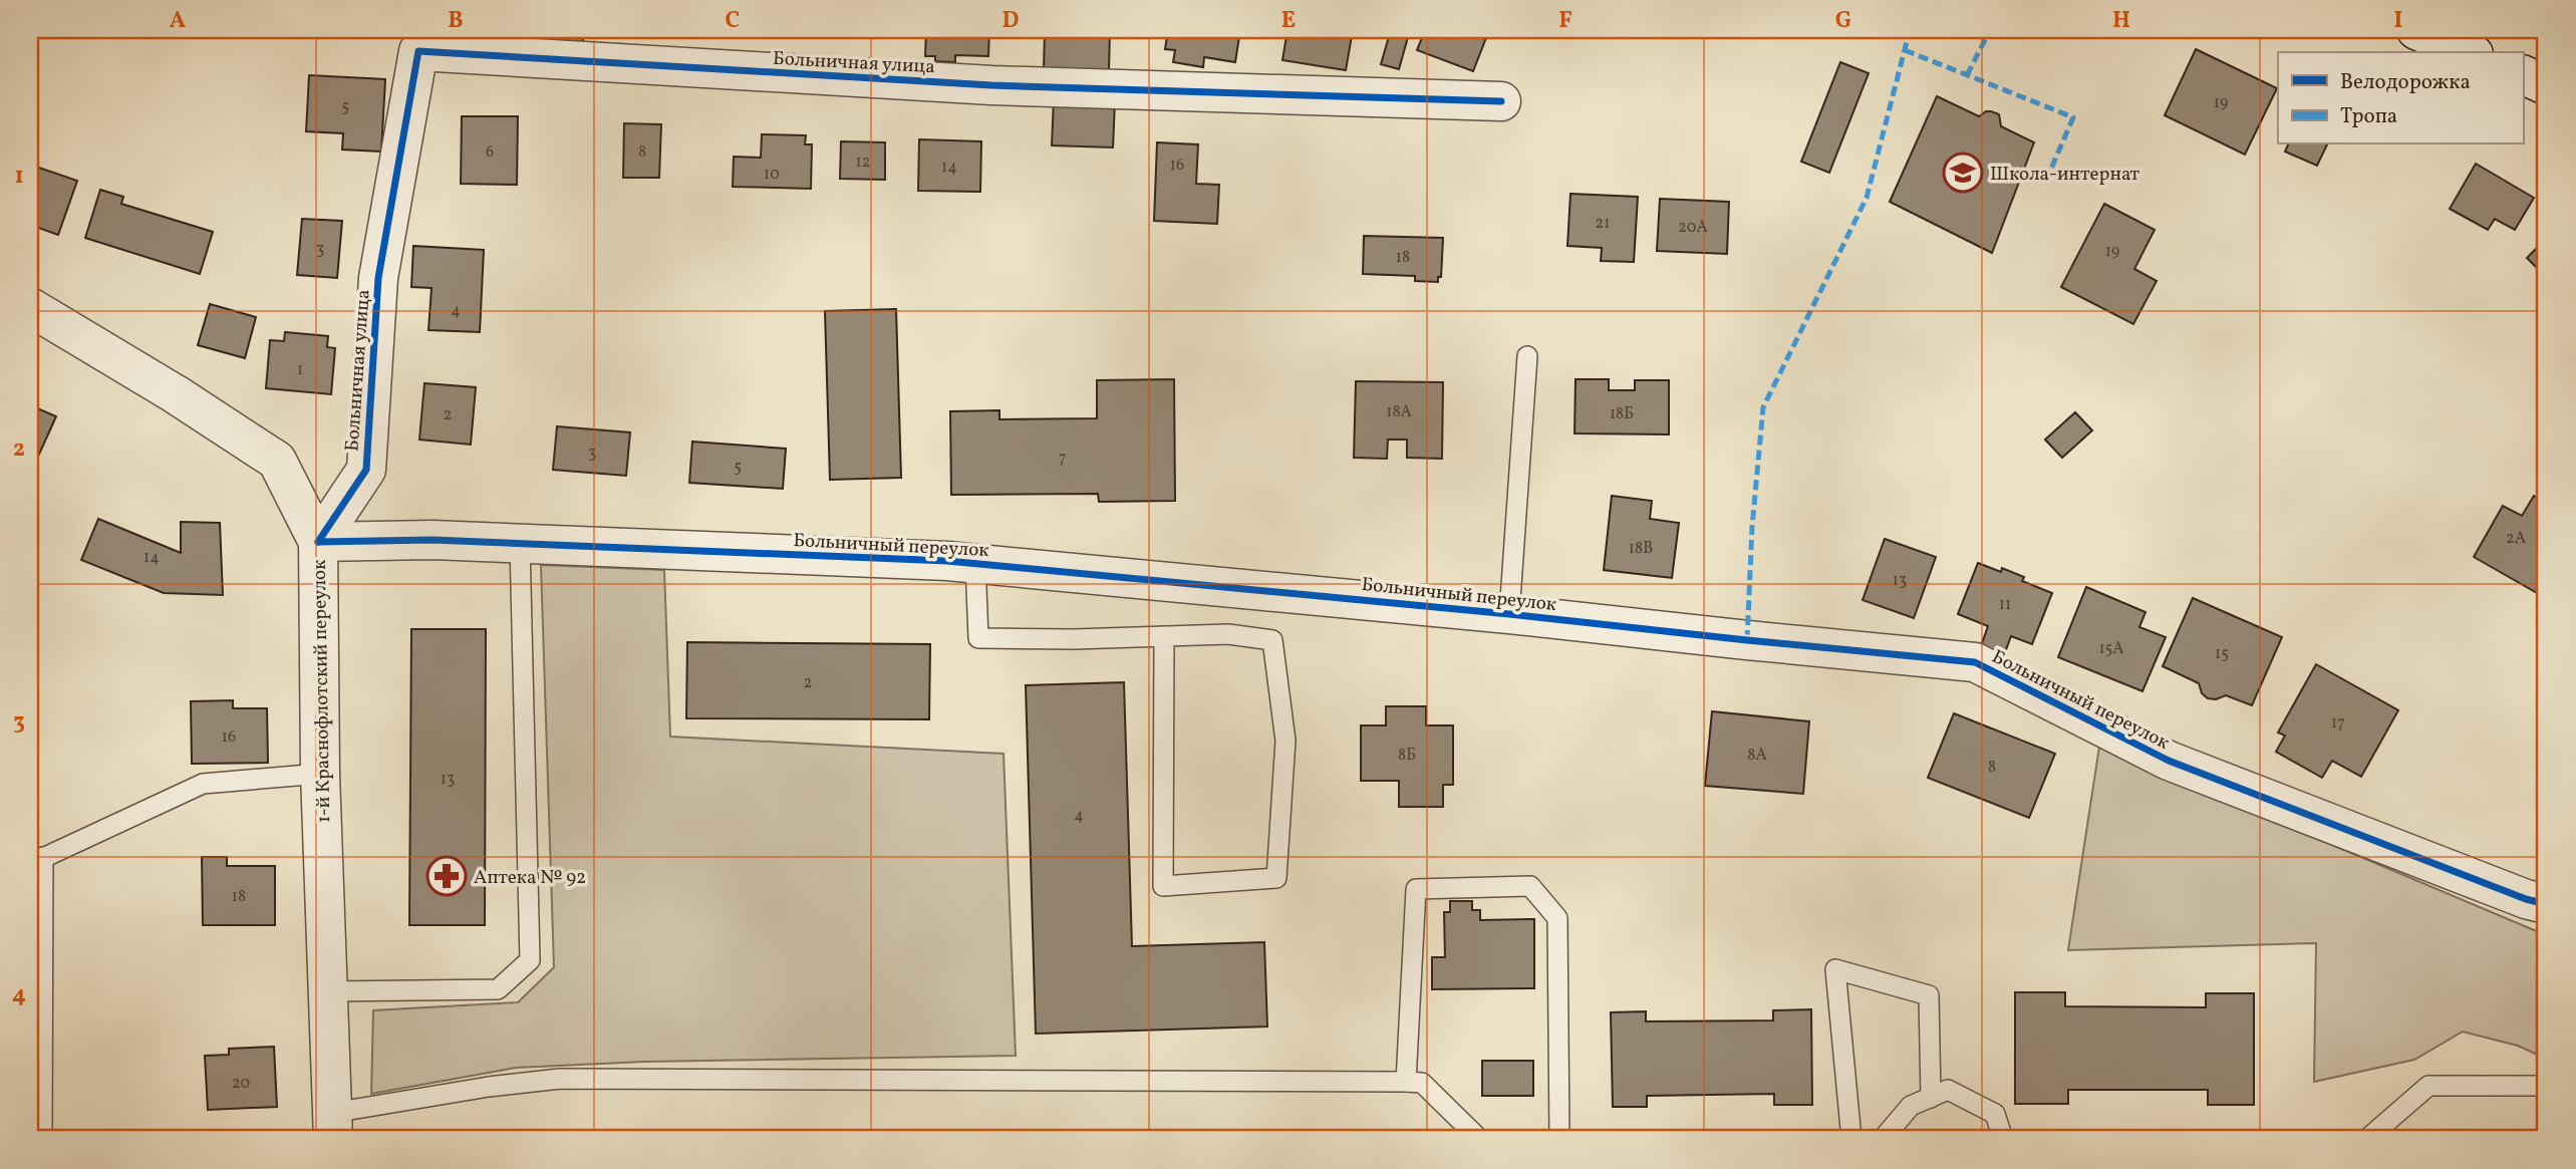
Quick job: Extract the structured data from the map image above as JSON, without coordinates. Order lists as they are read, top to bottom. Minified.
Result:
{"streets":{"street":["Больничная улица","Больничный переулок","1-й Краснофлотский переулок"]},"crossings":[["Больничная улица","Больничный переулок"],["Больничная улица","1-й Краснофлотский переулок"],["Больничный переулок","1-й Краснофлотский переулок"]],"places":{"school or university":["Школа-интернат"],"pharmacy":["Аптека № 92"]},"house_numbers":["19","5","6","8","12","16","14","10","21","20А","3","19","18","4","1","18А","18Б","2","3","7","5","2А","18В","14","13","11","15А","15","2","17","16","8Б","8А","8","13","4","18","20"],"legend":["Велодорожка","Тропа"],"grid":{"columns":["A","B","C","D","E","F","G","H","I"],"rows":["1","2","3","4"]}}
